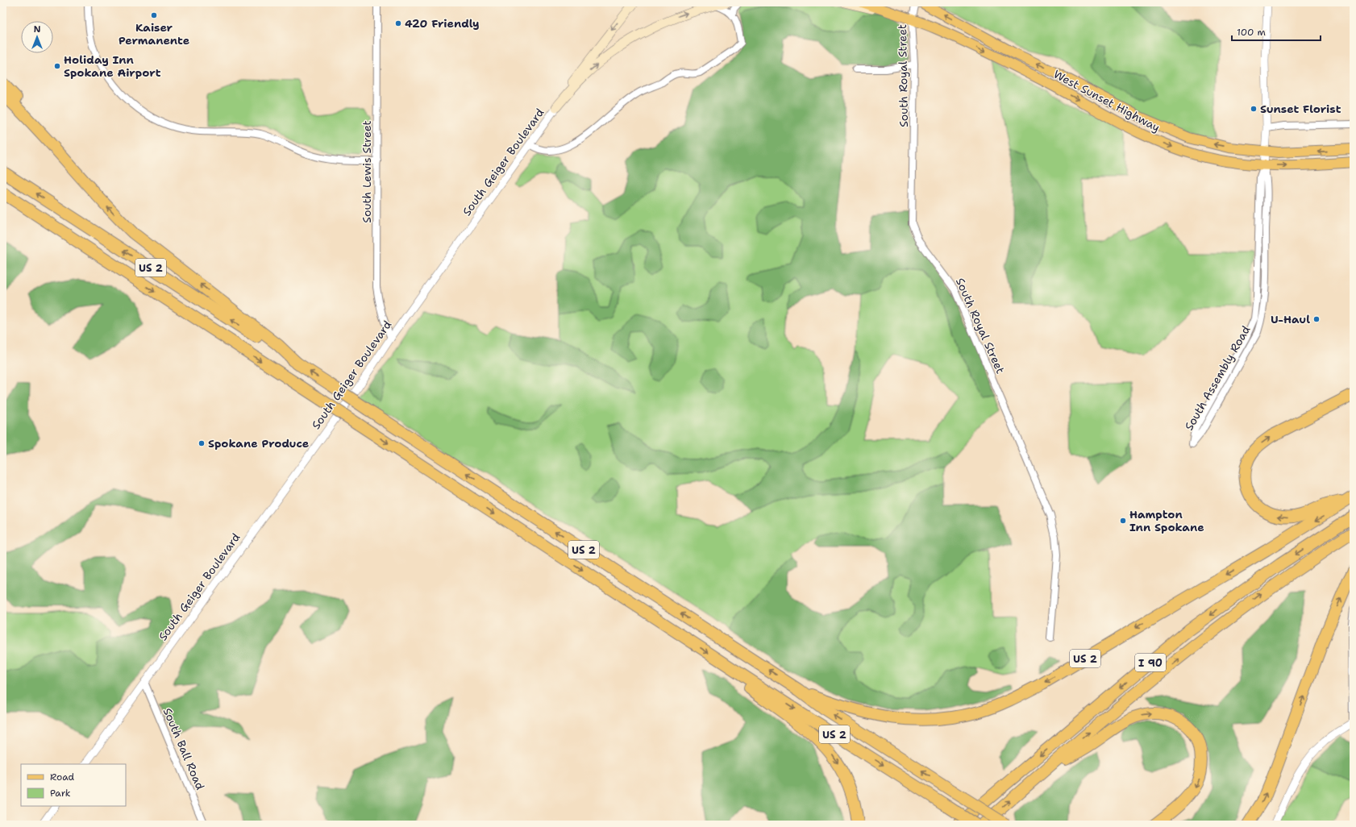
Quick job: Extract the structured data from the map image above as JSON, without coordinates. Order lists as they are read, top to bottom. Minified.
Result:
{"streets":{"highway":["US 2","I 90"],"main road":["West Sunset Highway"],"street":["South Royal Street","South Geiger Boulevard","South Lewis Street","South Assembly Road","South Ball Road"]},"crossings":[["South Royal Street","West Sunset Highway"],["West Sunset Highway","South Assembly Road"],["South Geiger Boulevard","South Lewis Street"],["South Geiger Boulevard","South Ball Road"]],"places":["Kaiser Permanente","420 Friendly","Holiday Inn Spokane Airport","Sunset Florist","U-Haul","Spokane Produce","Hampton Inn Spokane"],"legend":["Road","Park"],"scale_bar":"100 m","north":"top"}
